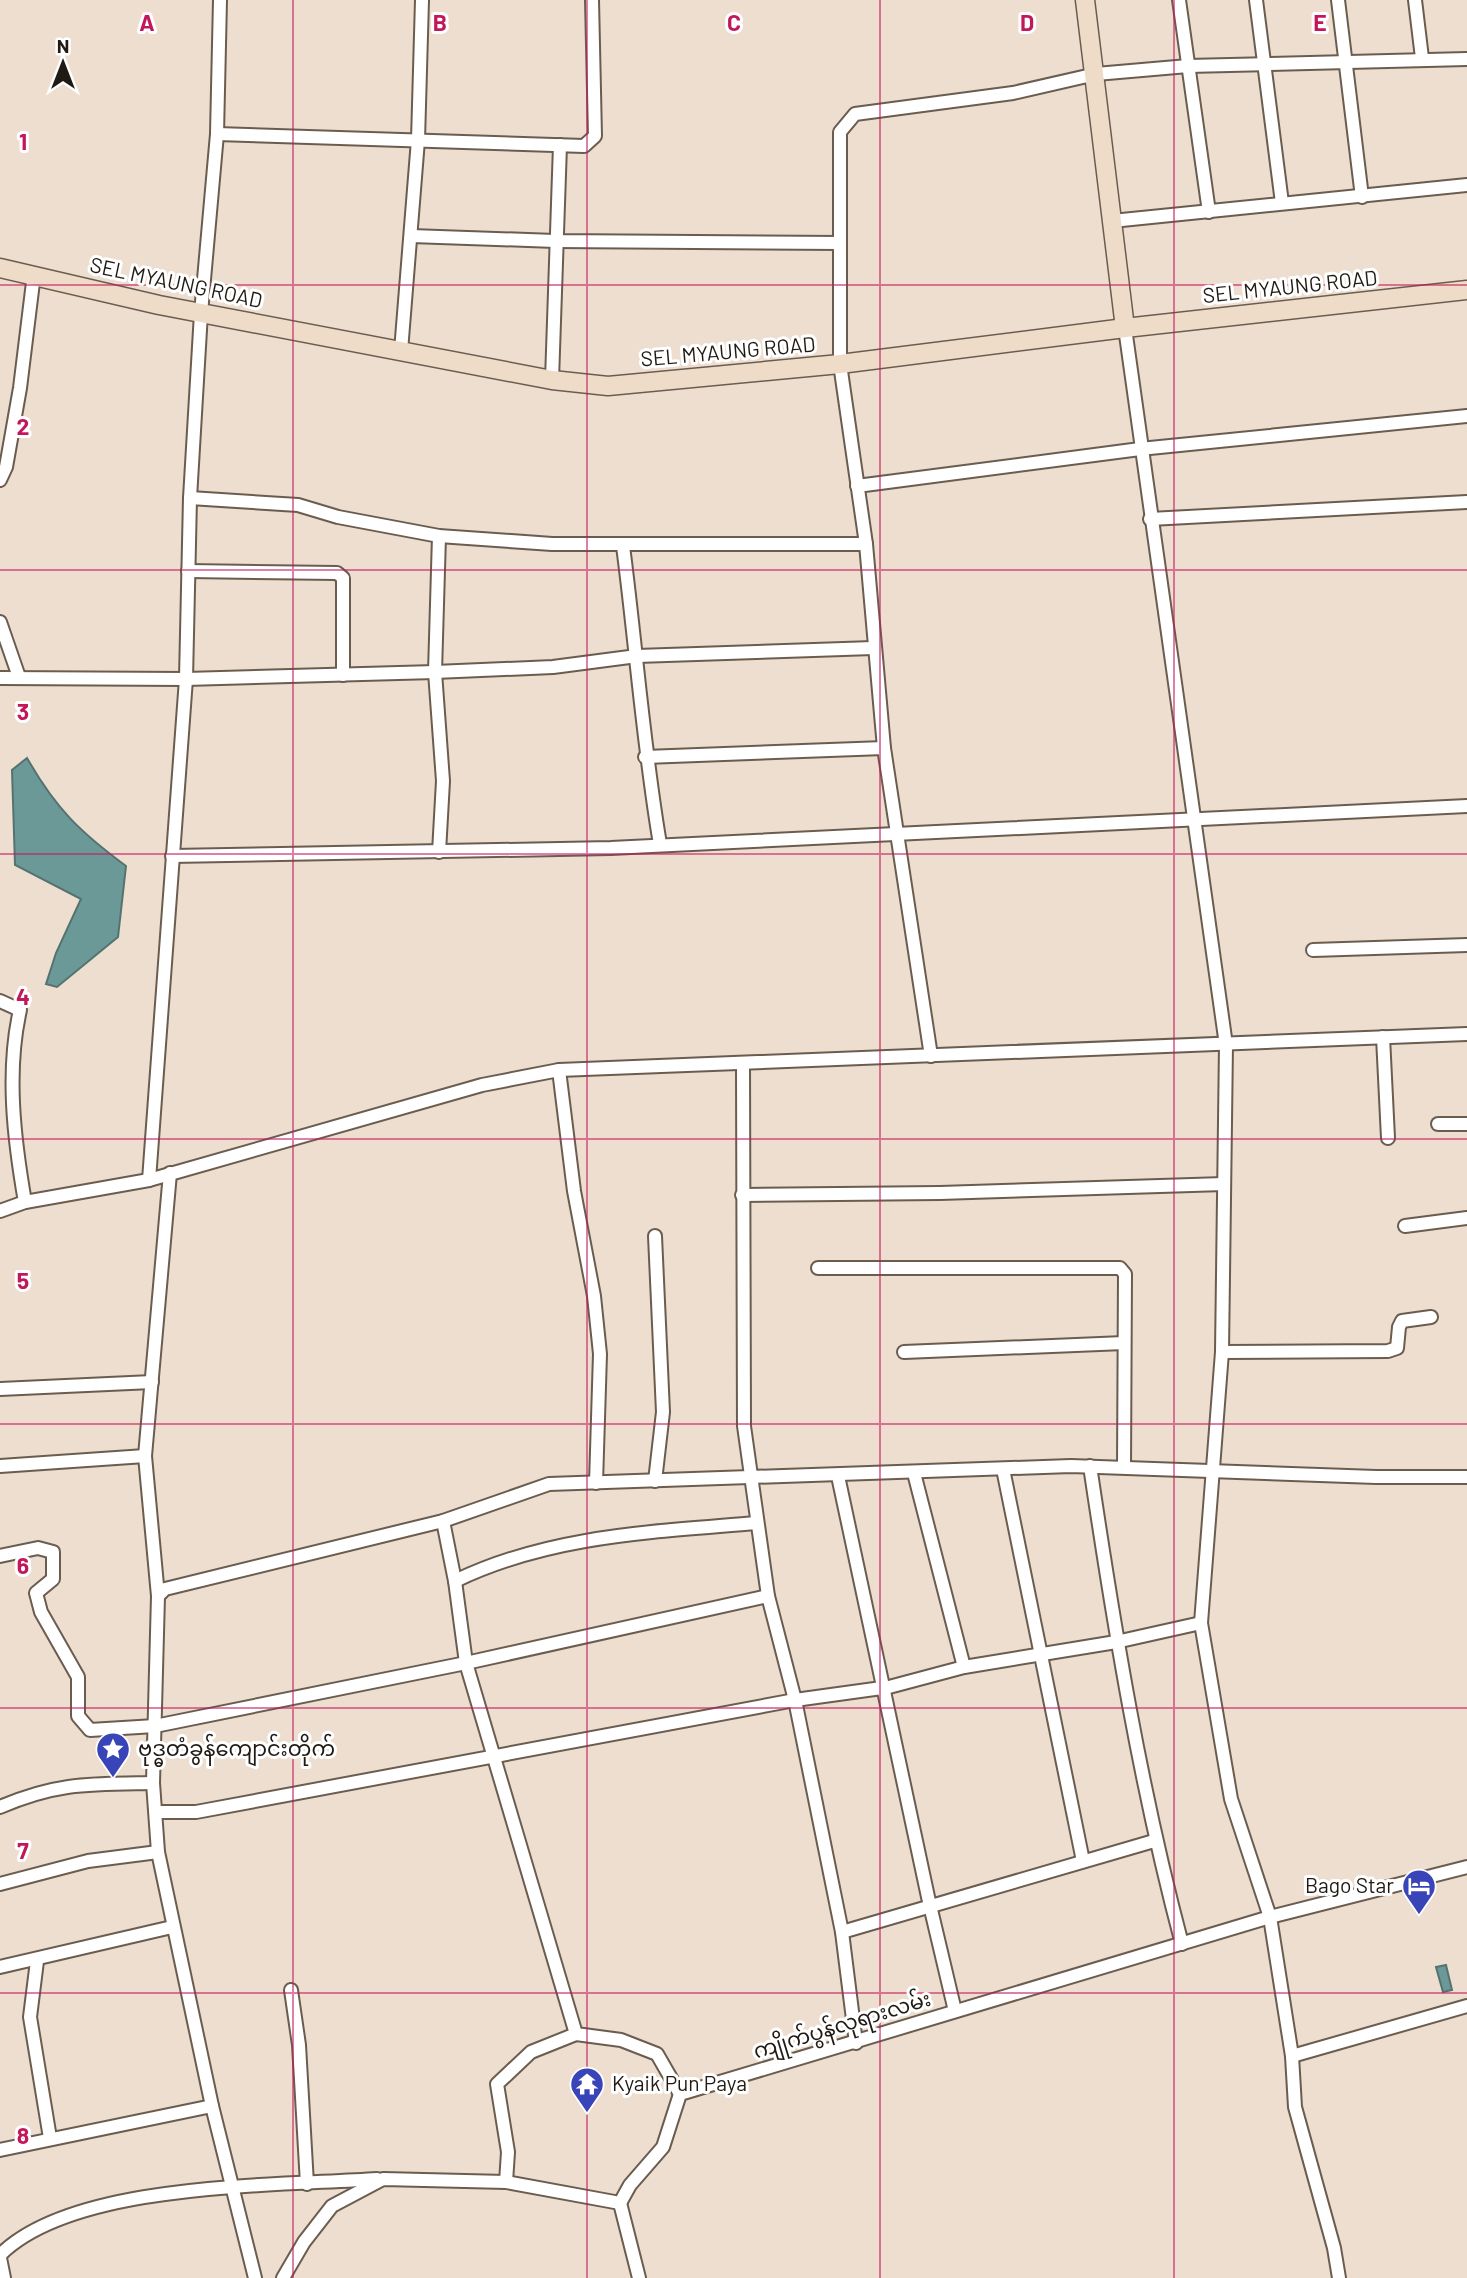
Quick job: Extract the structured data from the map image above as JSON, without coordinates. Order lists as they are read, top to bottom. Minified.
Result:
{"streets":{"main road":["SEL MYAUNG ROAD"],"street":["ကျိုက်ပွန်လုရားလမ်း"]},"places":{"place":["ဗုဒ္ဓတံခွန်ကျောင်းတိုက်"],"hotel":["Bago Star"],"temple":["Kyaik Pun Paya"]},"north":"top","grid":{"columns":["A","B","C","D","E"],"rows":["1","2","3","4","5","6","7","8"]}}
